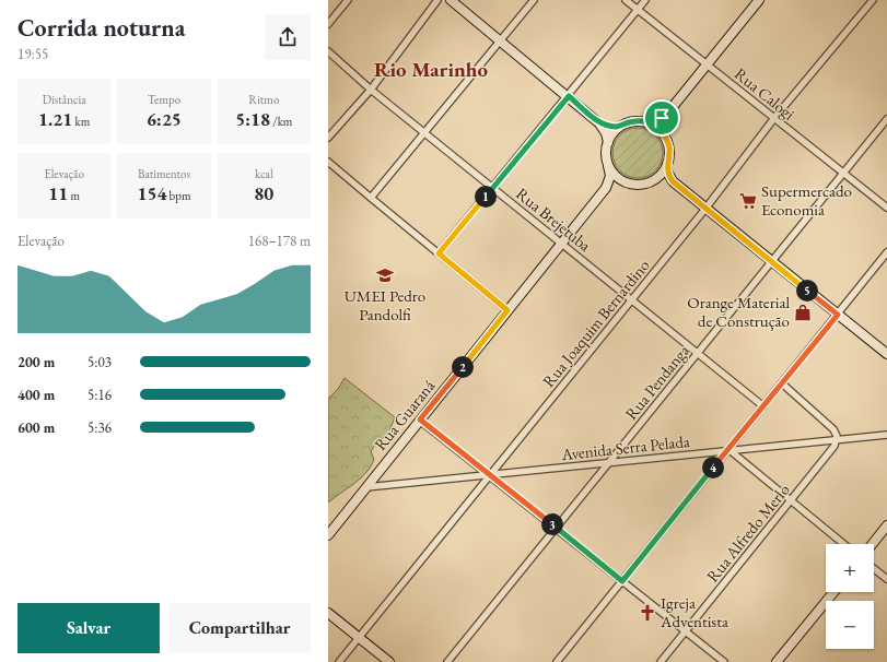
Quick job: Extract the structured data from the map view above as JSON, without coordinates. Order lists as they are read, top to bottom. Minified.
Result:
{"streets":{"street":["Rua Calogi","Rua Brejetuba","Rua Joaquim Bernardino","Rua Pendanga","Rua Guaraná","Avenida Serra Pelada","Rua Alfredo Merlo"]},"crossings":[["Rua Calogi","Rua Joaquim Bernardino"],["Rua Calogi","Rua Pendanga"],["Rua Brejetuba","Rua Joaquim Bernardino"],["Rua Brejetuba","Rua Pendanga"],["Rua Brejetuba","Rua Guaraná"],["Rua Joaquim Bernardino","Avenida Serra Pelada"],["Rua Pendanga","Avenida Serra Pelada"],["Rua Guaraná","Avenida Serra Pelada"],["Avenida Serra Pelada","Rua Alfredo Merlo"]],"districts":["Rio Marinho"],"places":{"supermarket":["Supermercado Economia"],"school or university":["UMEI Pedro Pandolfi"],"shop":["Orange Material de Construção"],"church":["Igreja Adventista"]},"page":{"heading":["Corrida noturna","19:55"],"stats":[["Distância","1.21 km"],["Tempo","6:25"],["Ritmo","5:18 /km"],["Elevação","11 m"],["Batimentos","154 bpm"],["kcal","80"]],"pins":["1","5","2","4","3"],"chart":["Elevação","168–178 m"],"list":[{"name":"200 m","note":"5:03"},{"name":"400 m","note":"5:16"},{"name":"600 m","note":"5:36"}],"map_buttons":["+","−"],"buttons":["Salvar","Compartilhar"]}}
